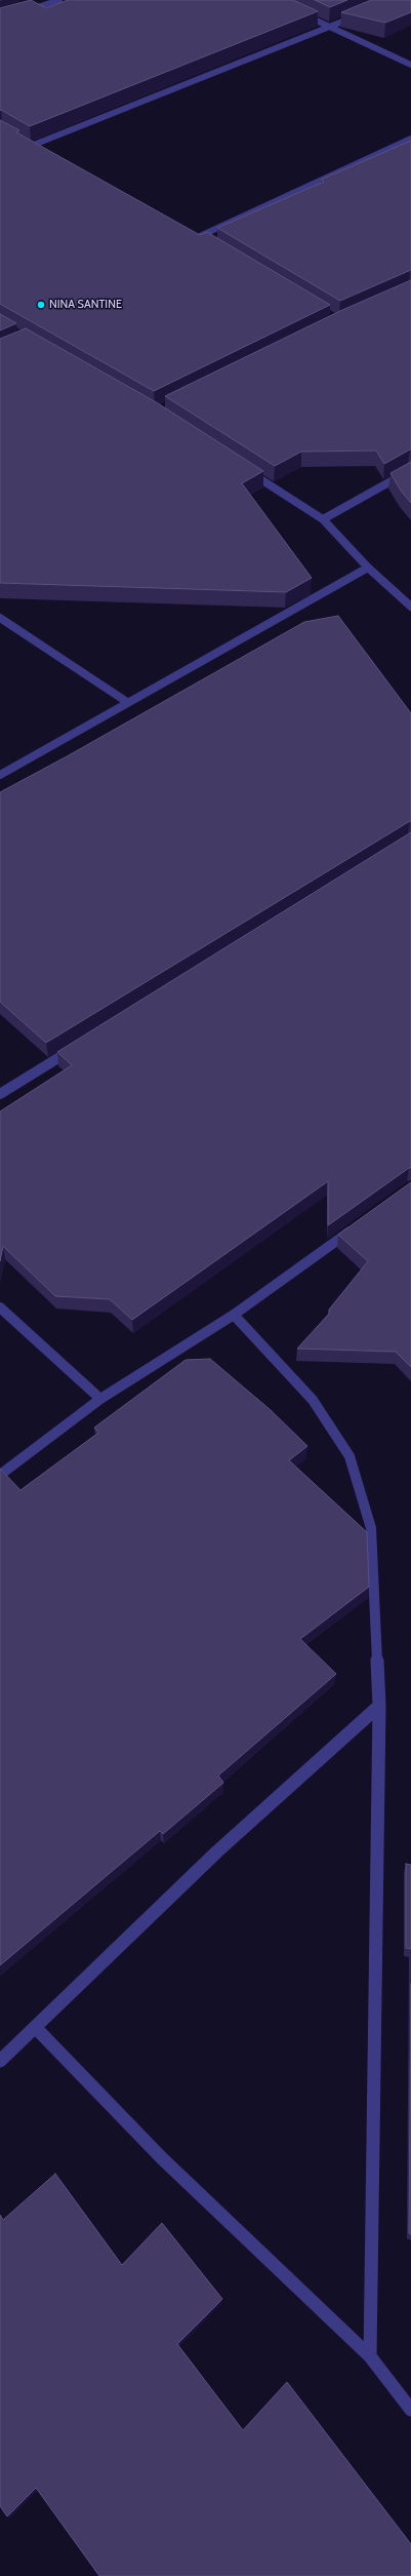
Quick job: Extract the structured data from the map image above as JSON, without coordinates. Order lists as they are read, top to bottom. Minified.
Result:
{"places":["NINA SANTINE"]}
